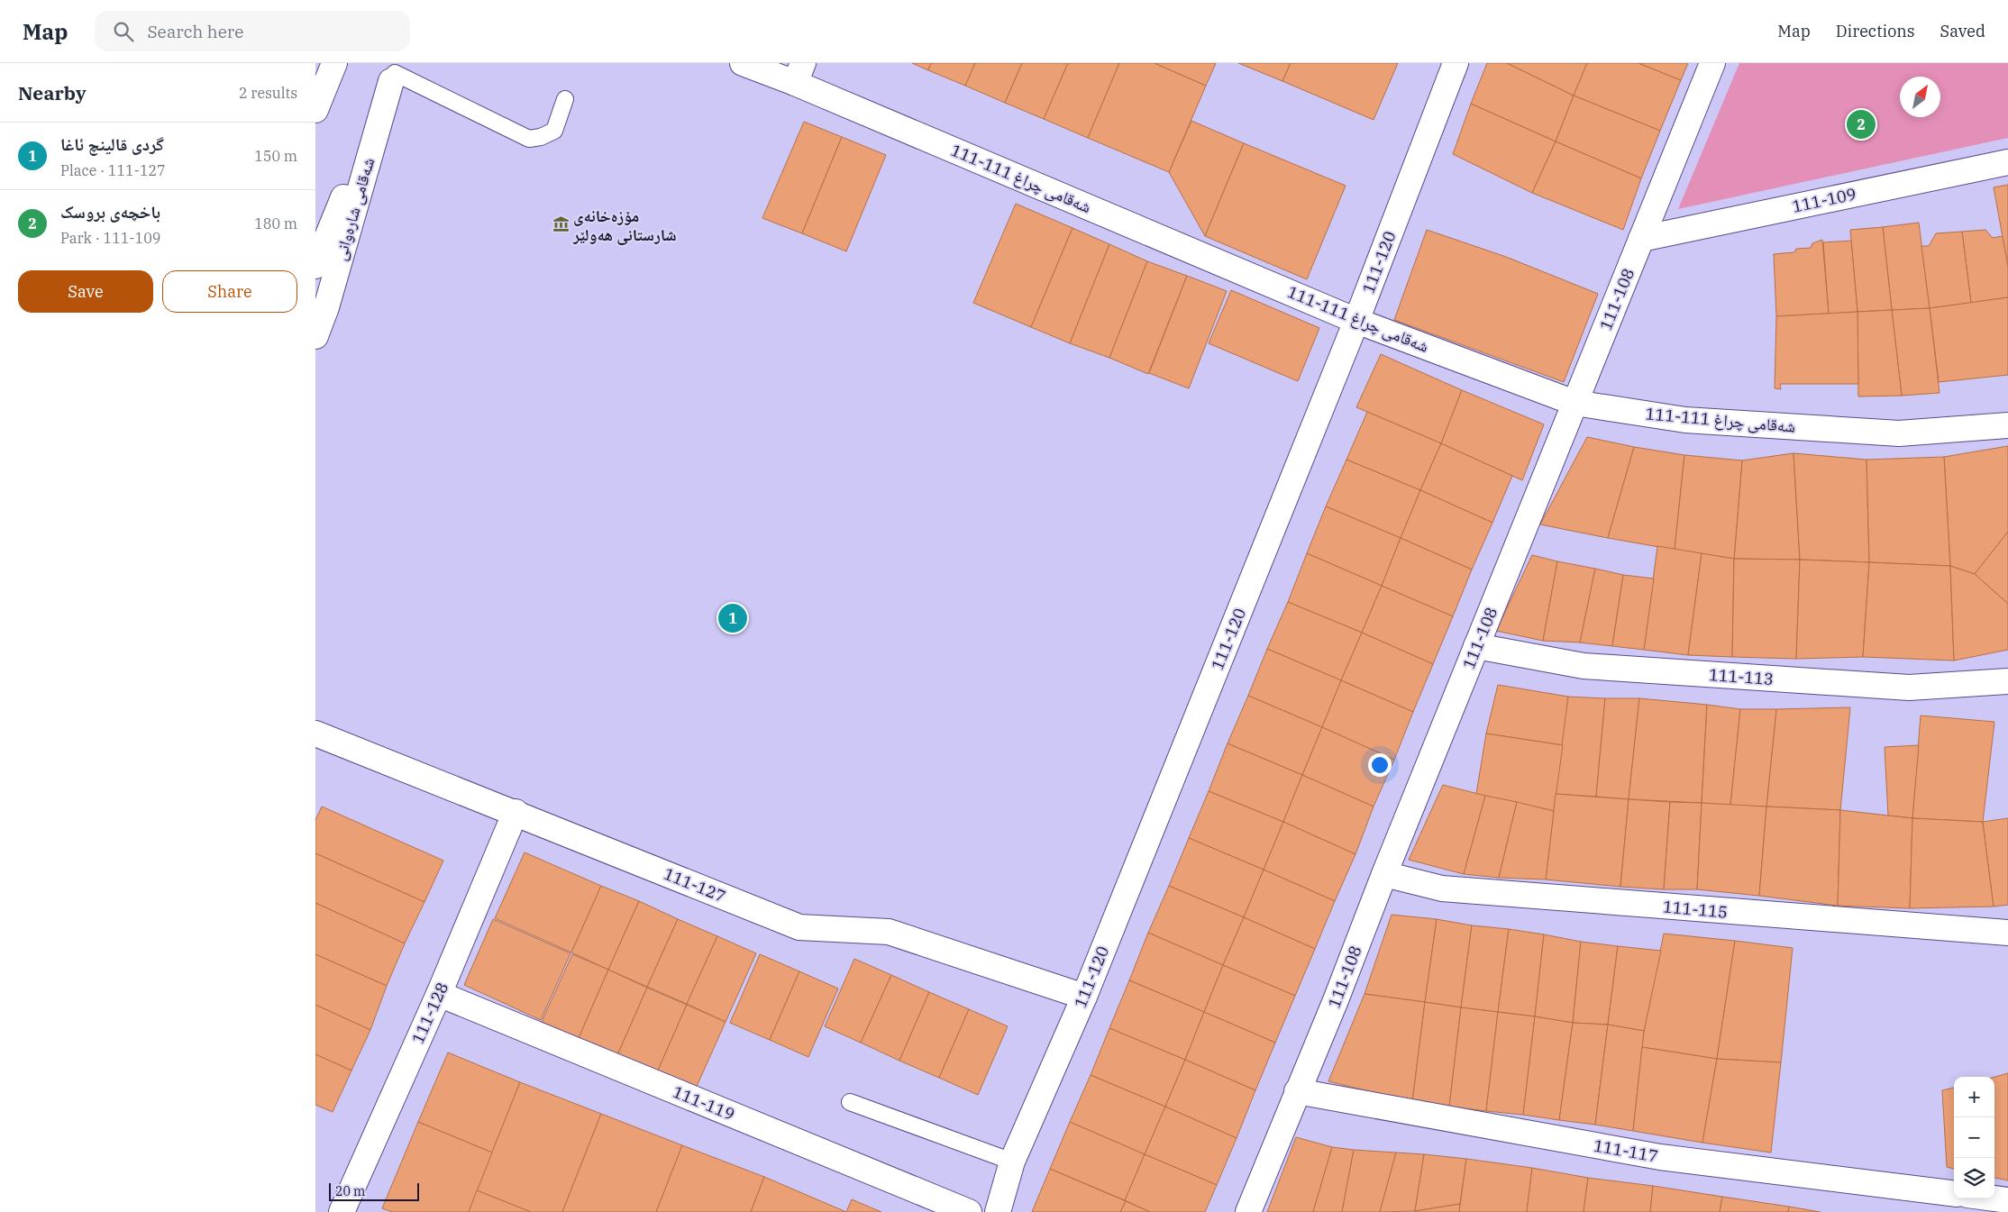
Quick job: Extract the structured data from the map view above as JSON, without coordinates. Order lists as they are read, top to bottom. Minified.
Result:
{"streets":{"street":["شەقامی چراغ 111-111","111-109","شەقامی شارەوانی","111-120","111-108","111-113","111-127","111-115","111-128","111-119","111-117"]},"crossings":[["شەقامی چراغ 111-111","111-120"],["شەقامی چراغ 111-111","111-108"],["111-109","111-108"],["111-120","111-127"],["111-108","111-113"],["111-108","111-115"],["111-108","111-117"],["111-127","111-128"],["111-128","111-119"]],"places":{"museum":["مۆزەخانەی شارستانی هەولێر"]},"scale_bar":"20 m","north":"top right","page":{"header":"Map","search":"Search here","nav":["Map","Directions","Saved"],"heading":["Nearby","2 results"],"pins":["2","1"],"list":[{"mark":"1","name":"گردی قالینچ ئاغا","note":"Place · 111-127","value":"150 m"},{"mark":"2","name":"باخچەی بروسک","note":"Park · 111-109","value":"180 m"}],"buttons":["Save","Share"],"map_buttons":["+","−"],"scale":"20 m"}}
